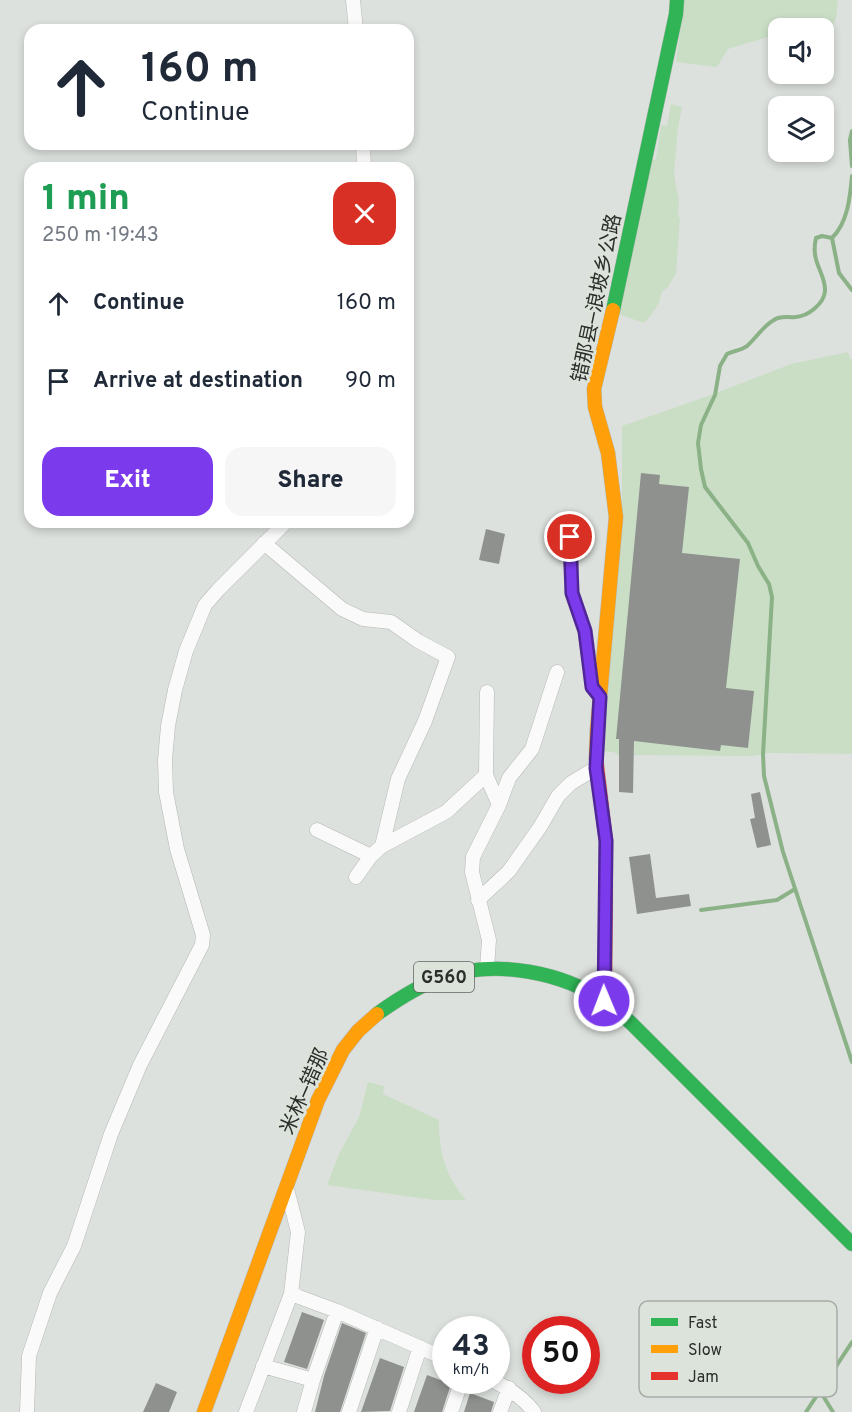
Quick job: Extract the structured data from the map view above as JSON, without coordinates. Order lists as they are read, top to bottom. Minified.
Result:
{"streets":{"main road":["错那县—浪坡乡公路","G560","米林—错那"]},"crossings":[["错那县—浪坡乡公路","米林—错那"]],"legend":["Fast","Slow","Jam"],"page":{"turn":["160 m","Continue"],"heading":["1 min","250 m · 19:43"],"list":[{"name":"Continue","value":"160 m"},{"name":"Arrive at destination","value":"90 m"}],"buttons":["Exit","Share"],"speed":"43 km/h","limit":"50"}}
